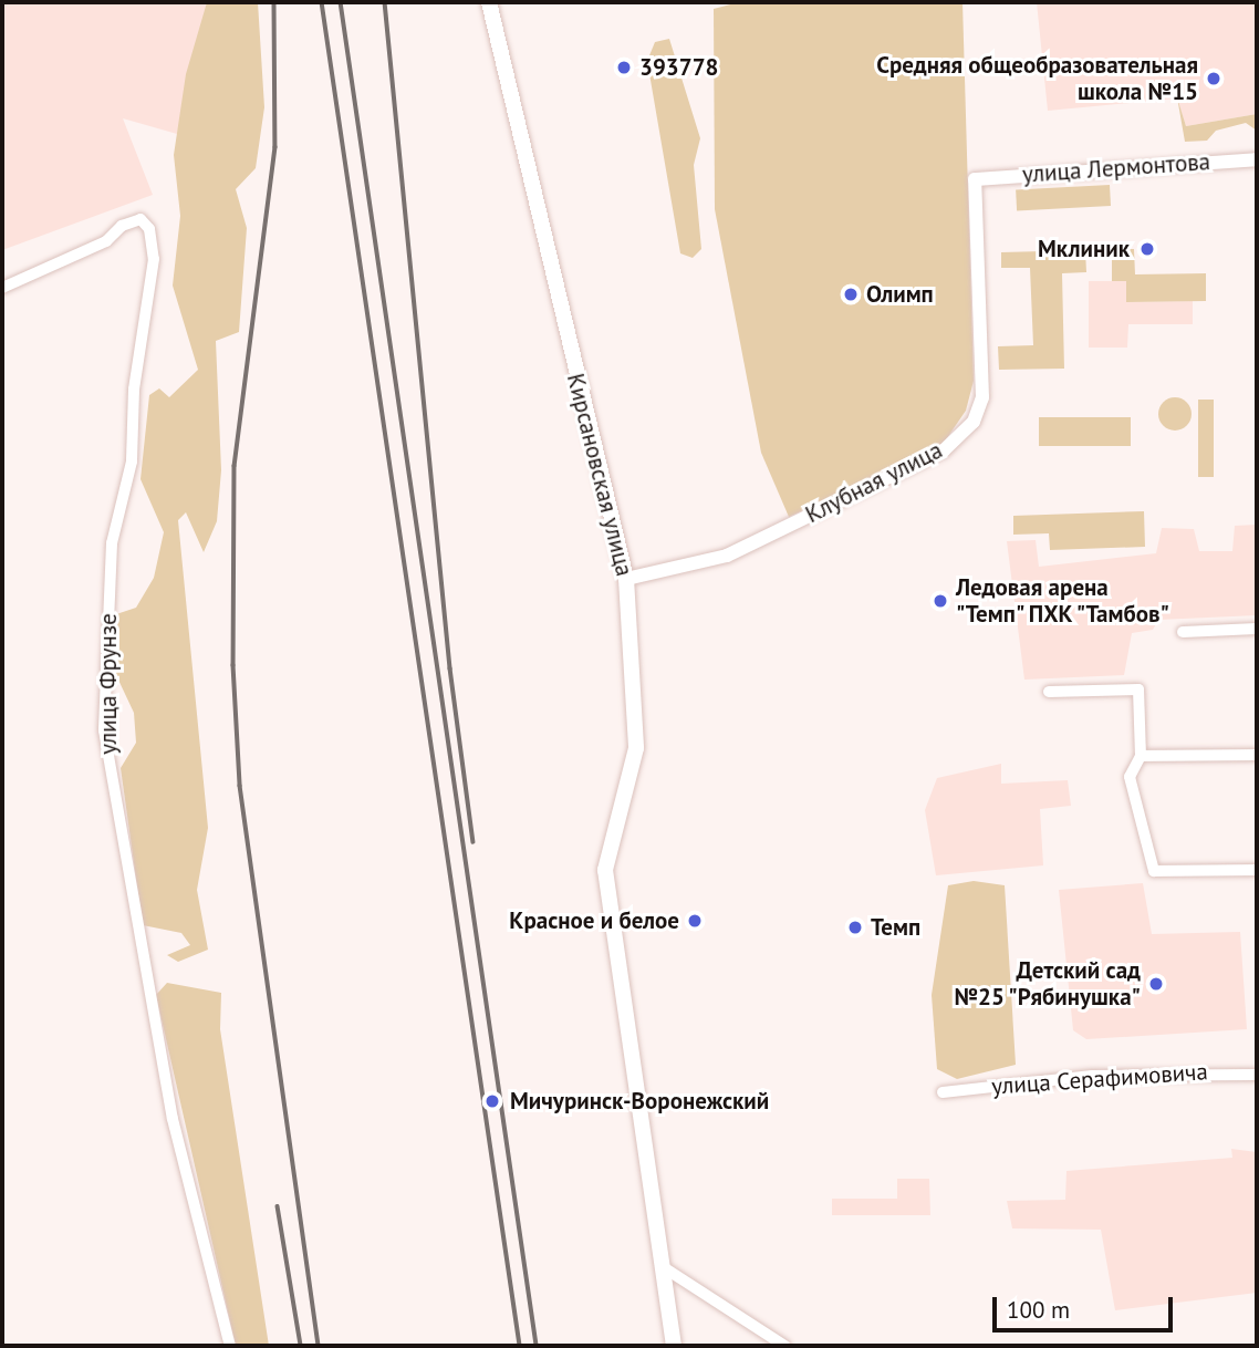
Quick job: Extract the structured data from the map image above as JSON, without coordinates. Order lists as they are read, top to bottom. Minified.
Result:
{"streets":{"main road":["Кирсановская улица"],"street":["улица Лермонтова","Клубная улица","улица Фрунзе","улица Серафимовича"]},"crossings":[["улица Лермонтова","Клубная улица"],["Кирсановская улица","Клубная улица"]],"places":["393778","Средняя общеобразовательная школа №15","Мклиник","Олимп","Ледовая арена \"Темп\" ПХК \"Тамбов\"","Красное и белое","Темп","Детский сад №25 \"Рябинушка\"","Мичуринск-Воронежский"],"scale_bar":"100 m"}
